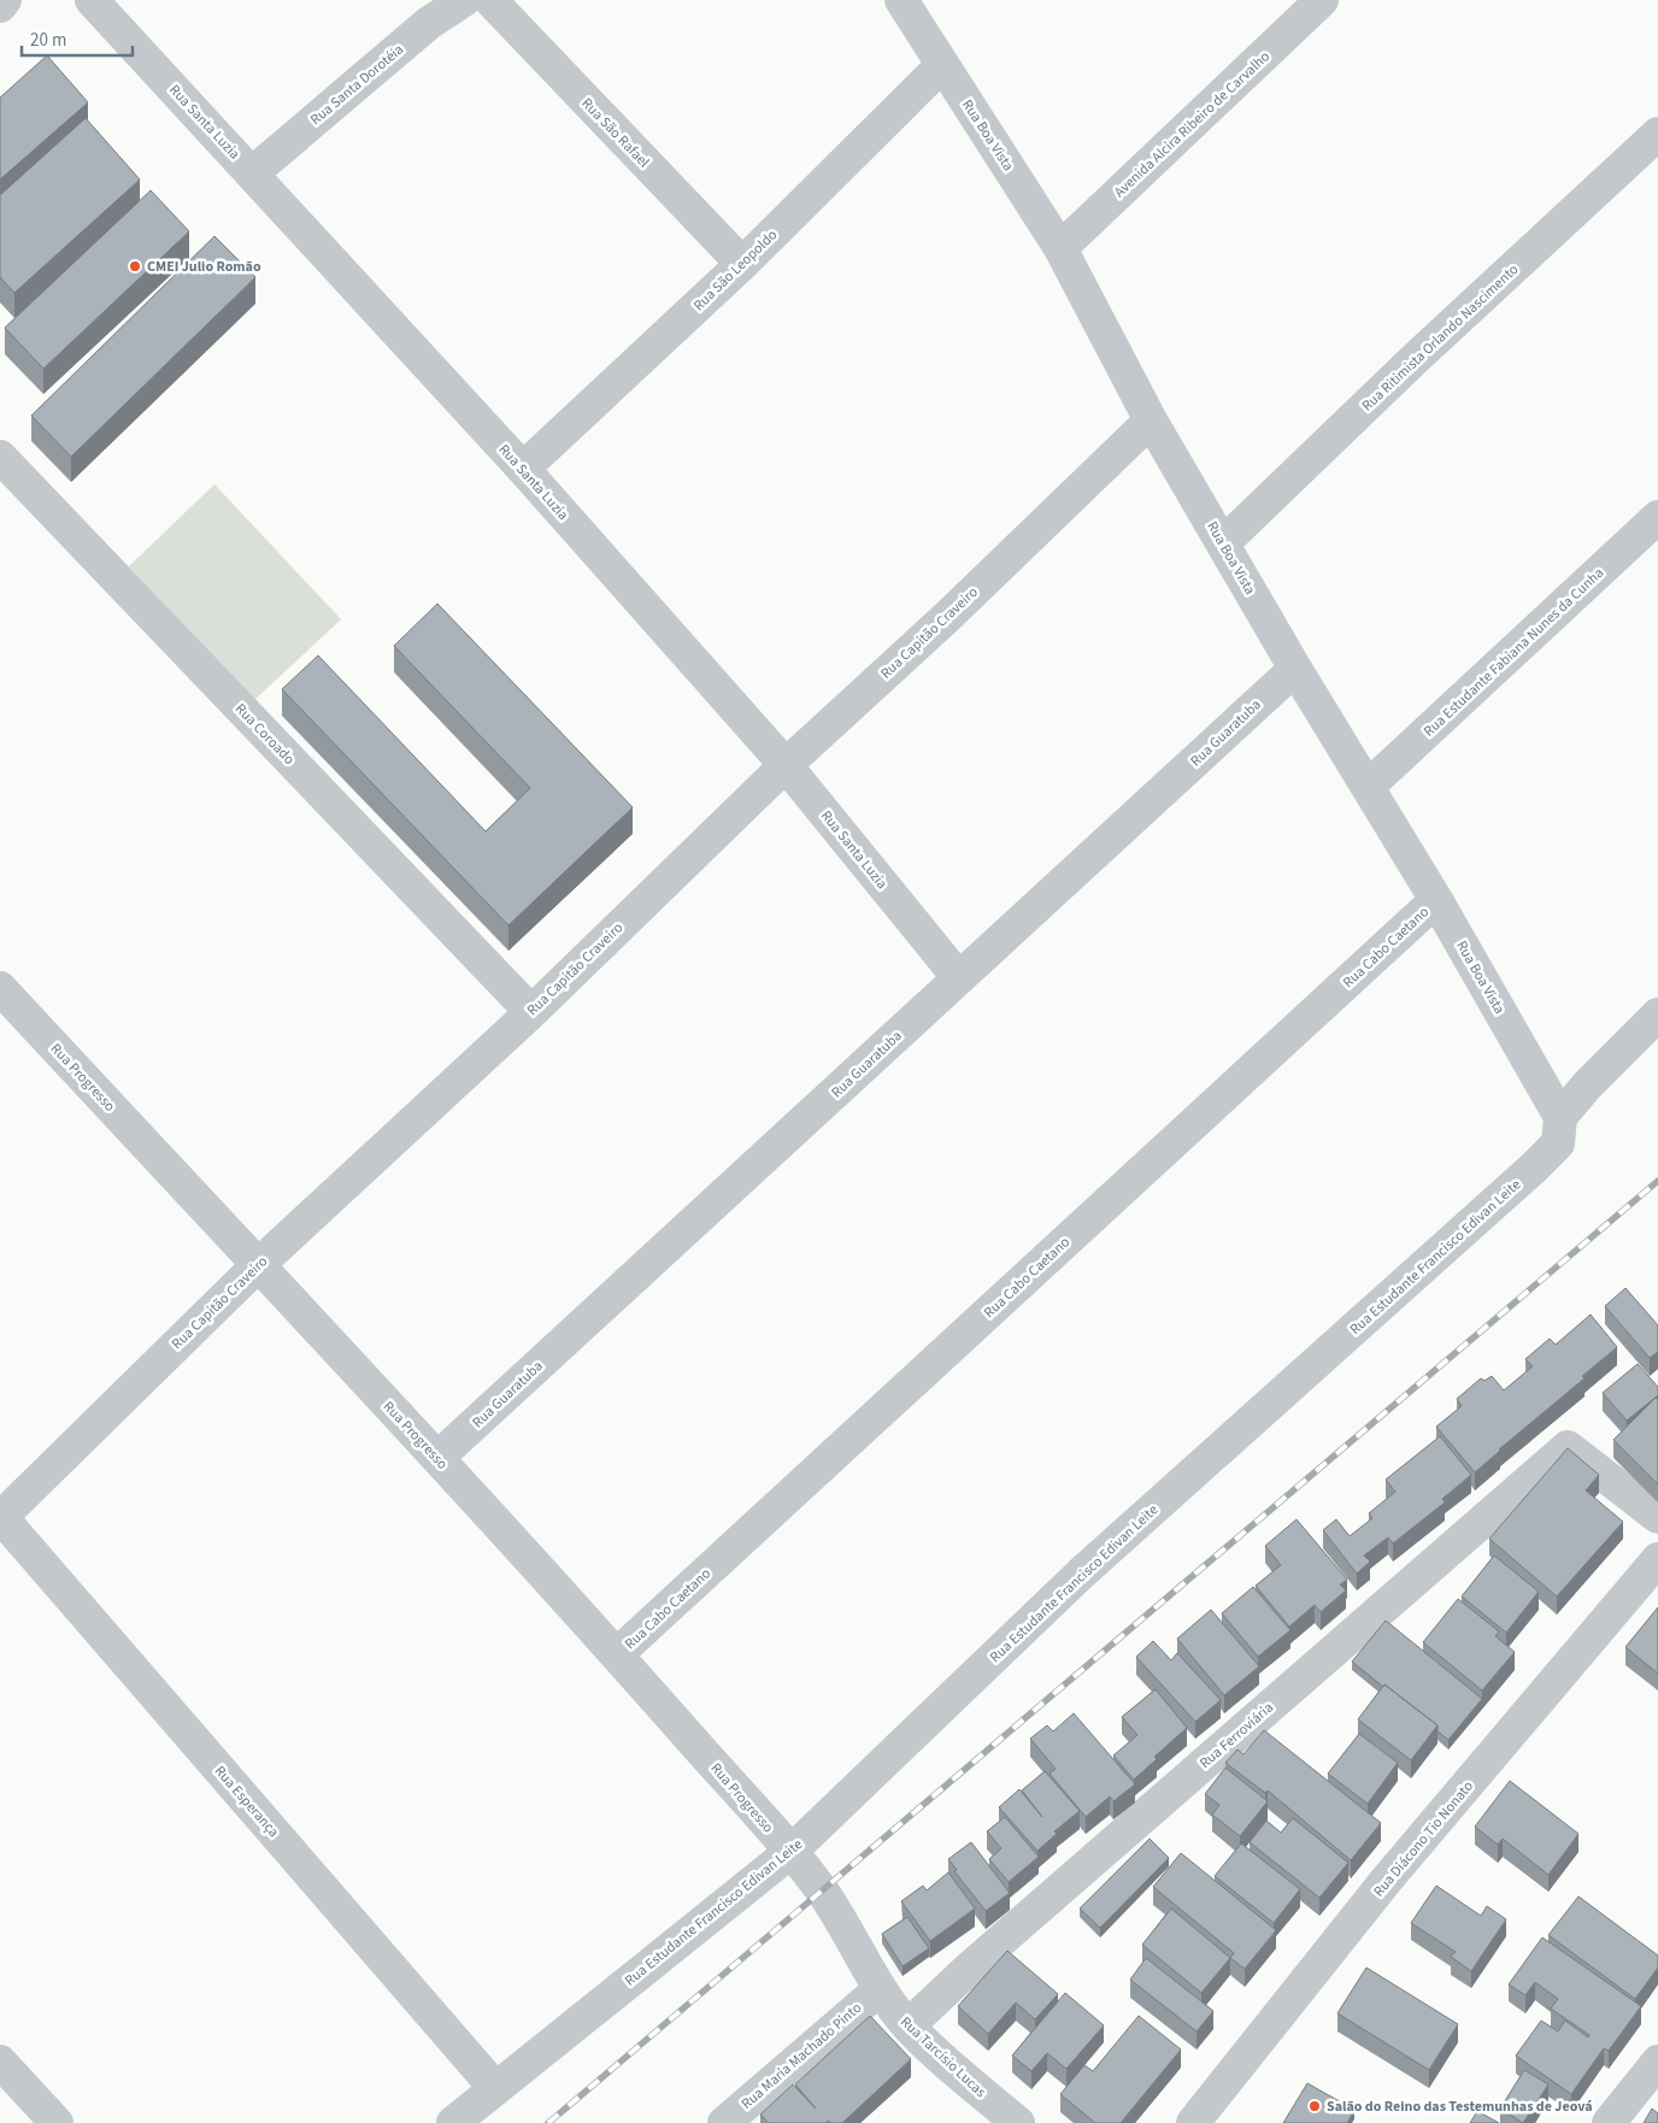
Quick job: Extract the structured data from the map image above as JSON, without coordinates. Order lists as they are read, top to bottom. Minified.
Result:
{"streets":{"street":["Rua Santa Dorotéia","Rua Santa Luzia","Avenida Alcira Ribeiro de Carvalho","Rua São Rafael","Rua Boa Vista","Rua São Leopoldo","Rua Ritimista Orlando Nascimento","Rua Capitão Craveiro","Rua Estudante Fabiana Nunes da Cunha","Rua Guaratuba","Rua Coroado","Rua Cabo Caetano","Rua Progresso","Rua Estudante Francisco Edivan Leite","Rua Ferroviária","Rua Esperança","Rua Diácono Tio Nonato","Rua Maria Machado Pinto","Rua Tarcísio Lucas"]},"crossings":[["Rua Santa Dorotéia","Rua Santa Luzia"],["Rua Santa Luzia","Rua São Leopoldo"],["Rua Santa Luzia","Rua Capitão Craveiro"],["Rua Santa Luzia","Rua Guaratuba"],["Avenida Alcira Ribeiro de Carvalho","Rua Boa Vista"],["Rua São Rafael","Rua São Leopoldo"],["Rua Boa Vista","Rua São Leopoldo"],["Rua Boa Vista","Rua Ritimista Orlando Nascimento"],["Rua Boa Vista","Rua Capitão Craveiro"],["Rua Boa Vista","Rua Estudante Fabiana Nunes da Cunha"],["Rua Boa Vista","Rua Guaratuba"],["Rua Boa Vista","Rua Cabo Caetano"],["Rua Boa Vista","Rua Estudante Francisco Edivan Leite"],["Rua Capitão Craveiro","Rua Coroado"],["Rua Capitão Craveiro","Rua Progresso"],["Rua Capitão Craveiro","Rua Esperança"],["Rua Guaratuba","Rua Progresso"],["Rua Cabo Caetano","Rua Progresso"],["Rua Progresso","Rua Estudante Francisco Edivan Leite"],["Rua Progresso","Rua Tarcísio Lucas"],["Rua Estudante Francisco Edivan Leite","Rua Esperança"],["Rua Ferroviária","Rua Tarcísio Lucas"],["Rua Maria Machado Pinto","Rua Tarcísio Lucas"]],"places":["CMEI Julio Romão","Salão do Reino das Testemunhas de Jeová"],"scale_bar":"20 m"}
